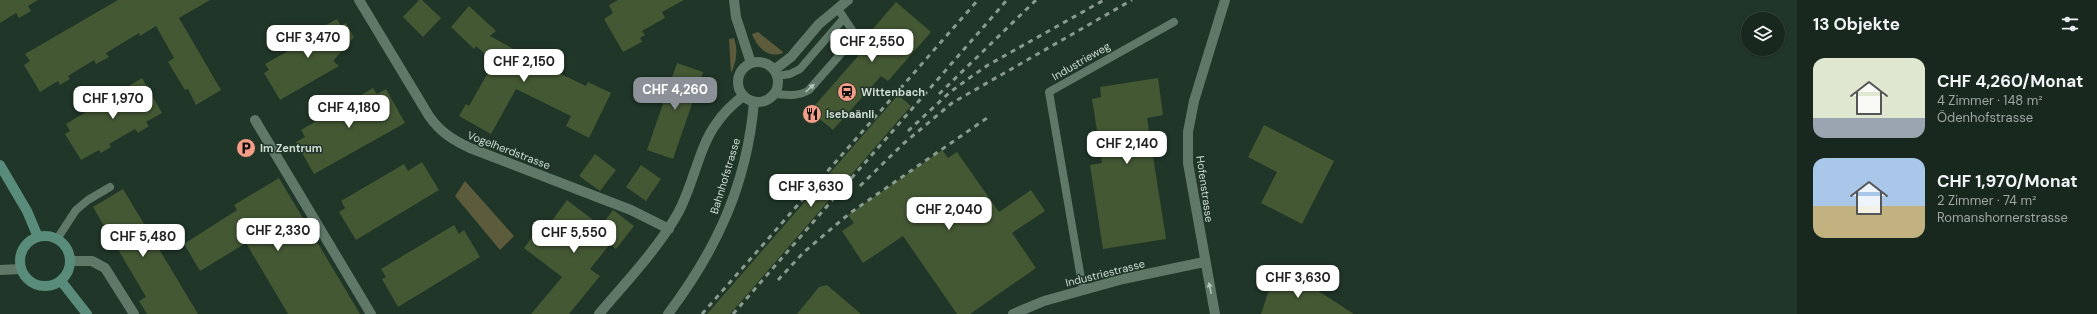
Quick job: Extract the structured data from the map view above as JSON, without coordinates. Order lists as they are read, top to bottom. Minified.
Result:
{"streets":{"street":["Vogelherdstrasse","Bahnhofstrasse","Hofenstrasse","Industriestrasse"],"lane":["Industrieweg"]},"crossings":[["Industrieweg","Industriestrasse"],["Hofenstrasse","Industriestrasse"]],"places":{"station":["Wittenbach"],"restaurant":["Isebaänli"],"parking":["Im Zentrum"]},"page":{"heading":"13 Objekte","price":["CHF 3,470","CHF 2,550","CHF 2,150","CHF 4,260","CHF 1,970","CHF 4,180","CHF 2,140","CHF 3,630","CHF 2,040","CHF 2,330","CHF 5,550","CHF 5,480","CHF 3,630"],"list":[{"name":"CHF 4,260/Monat","note":"4 Zimmer · 148 m² · Ödenhofstrasse"},{"name":"CHF 1,970/Monat","note":"2 Zimmer · 74 m² · Romanshornerstrasse"}]}}
